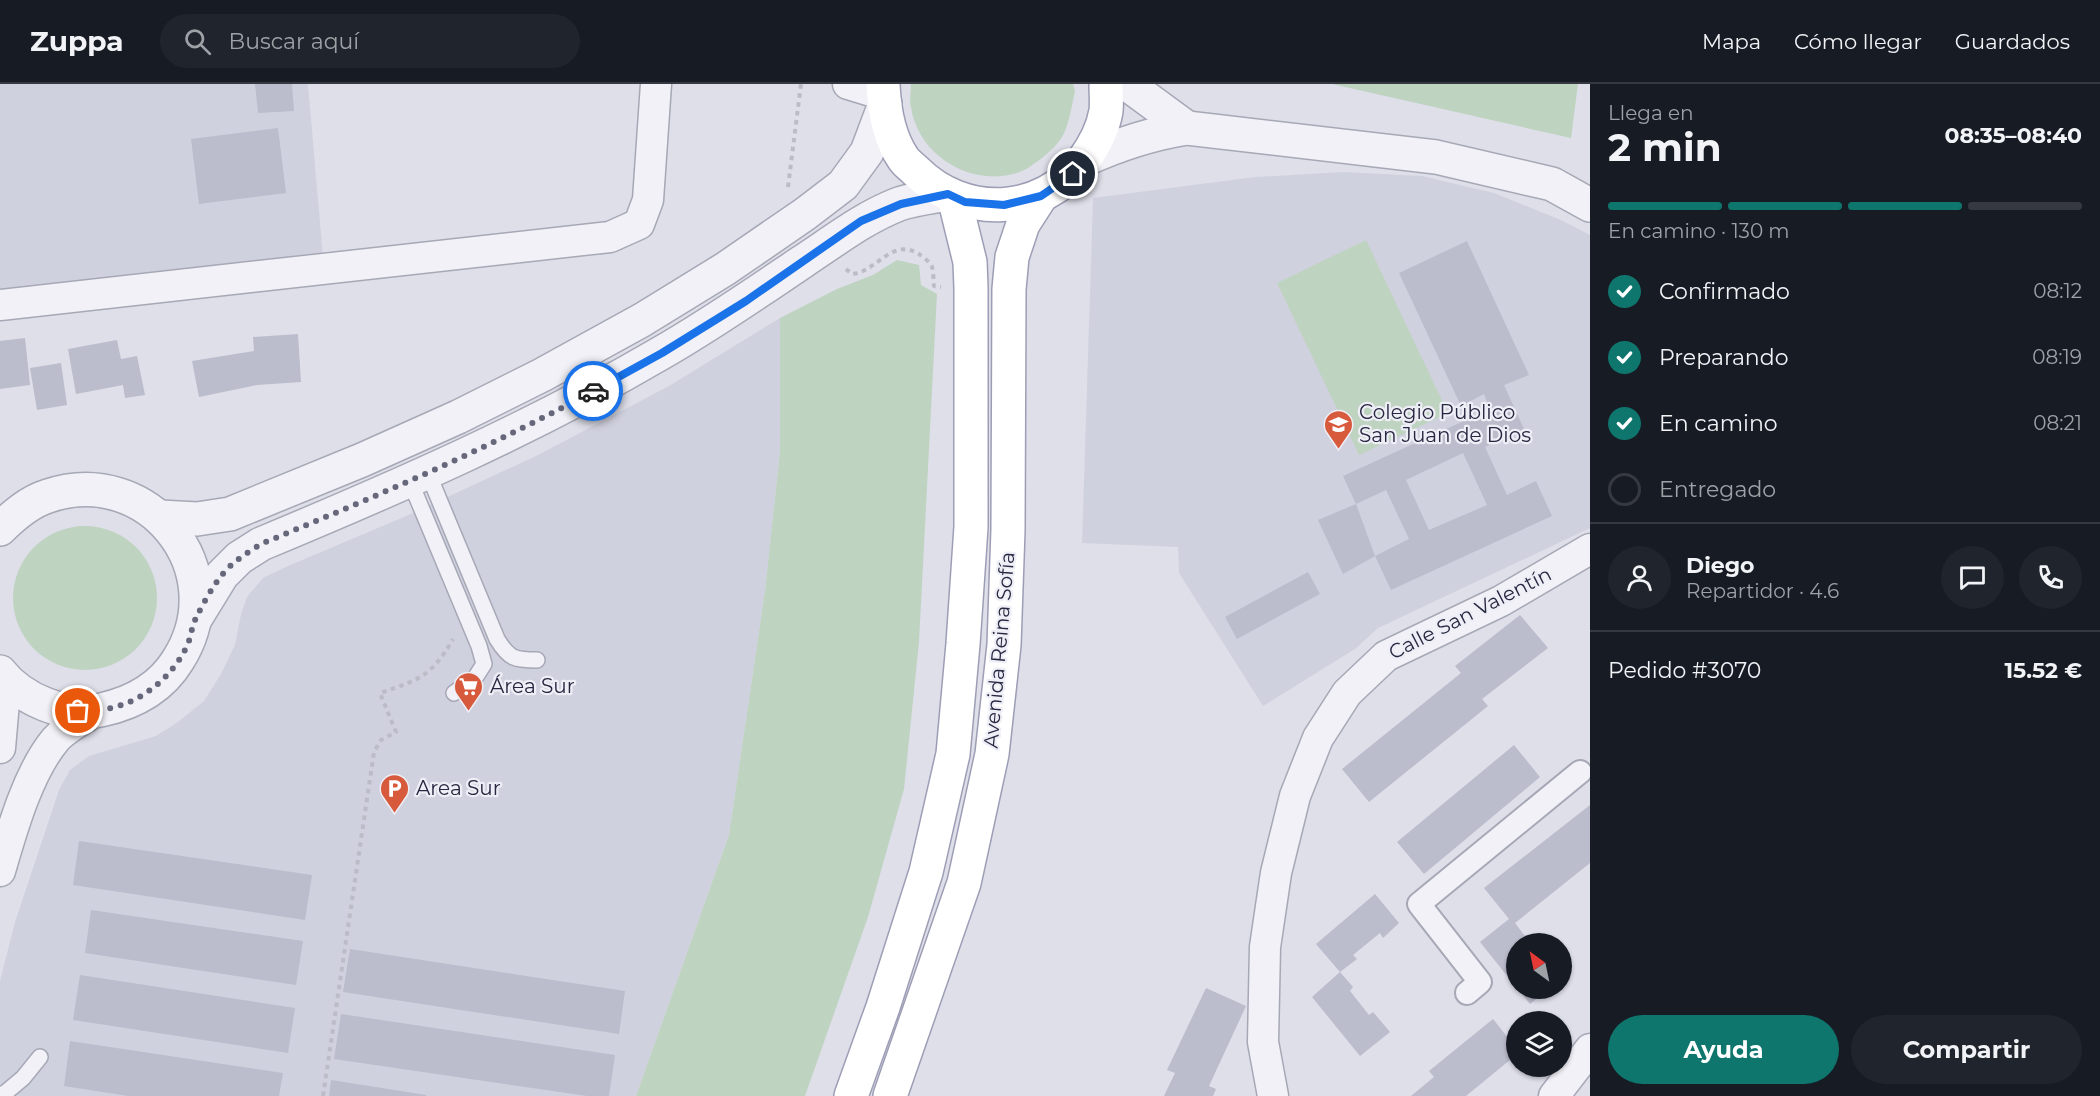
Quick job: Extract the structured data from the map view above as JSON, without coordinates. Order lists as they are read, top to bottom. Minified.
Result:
{"streets":{"main road":["Avenida Reina Sofía"],"street":["Calle San Valentín"]},"places":{"school or university":["Colegio Público San Juan de Dios"],"supermarket":["Área Sur"],"parking":["Area Sur"]},"north":"top left","page":{"header":"Zuppa","search":"Buscar aquí","nav":["Mapa","Cómo llegar","Guardados"],"heading":["2 min","Llega en","08:35–08:40"],"panel":["Diego","Repartidor · 4.6","Pedido #3070","15.52 €"],"bar":"En camino · 130 m","list":[["Confirmado","08:12"],["Preparando","08:19"],["En camino","08:21"],"Entregado"],"buttons":["Ayuda","Compartir"]}}
